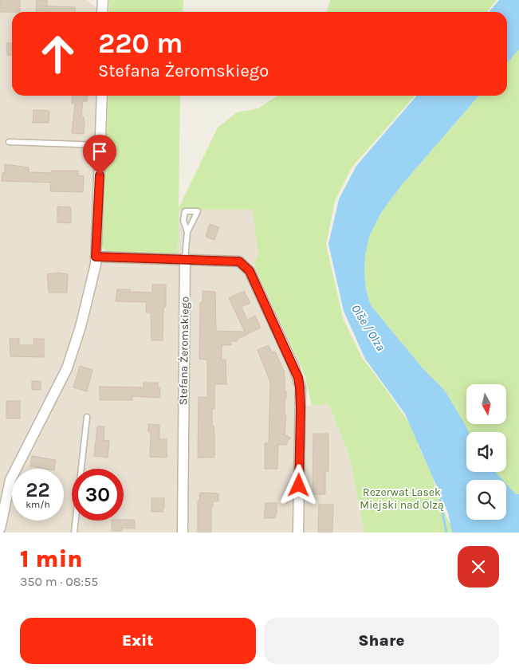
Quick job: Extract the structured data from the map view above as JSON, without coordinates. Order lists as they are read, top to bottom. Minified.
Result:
{"streets":{"street":["Stefana Żeromskiego"]},"water":["Olše / Olza"],"parks":["Rezerwat Lasek Miejski nad Olzą"],"north":"bottom","page":{"turn":["220 m","Stefana Żeromskiego"],"speed":"22 km/h","limit":"30","heading":["1 min","350 m · 08:55"],"buttons":["Exit","Share"]}}
